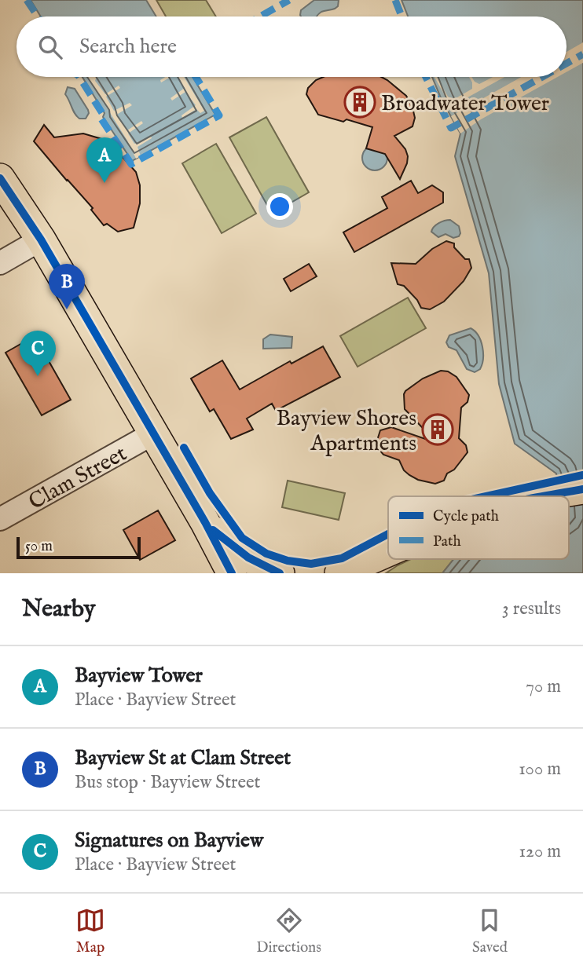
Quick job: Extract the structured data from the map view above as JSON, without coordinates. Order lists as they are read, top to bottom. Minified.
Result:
{"streets":{"street":["Clam Street"]},"places":{"building":["Broadwater Tower","Bayview Shores Apartments"]},"legend":["Cycle path","Path"],"scale_bar":"50 m","page":{"search":"Search here","pins":["A","B","C"],"scale":"50 m","heading":["Nearby","3 results"],"list":[{"mark":"A","name":"Bayview Tower","note":"Place · Bayview Street","value":"70 m"},{"mark":"B","name":"Bayview St at Clam Street","note":"Bus stop · Bayview Street","value":"100 m"},{"mark":"C","name":"Signatures on Bayview","note":"Place · Bayview Street","value":"120 m"}],"nav":["Map","Directions","Saved"]}}
